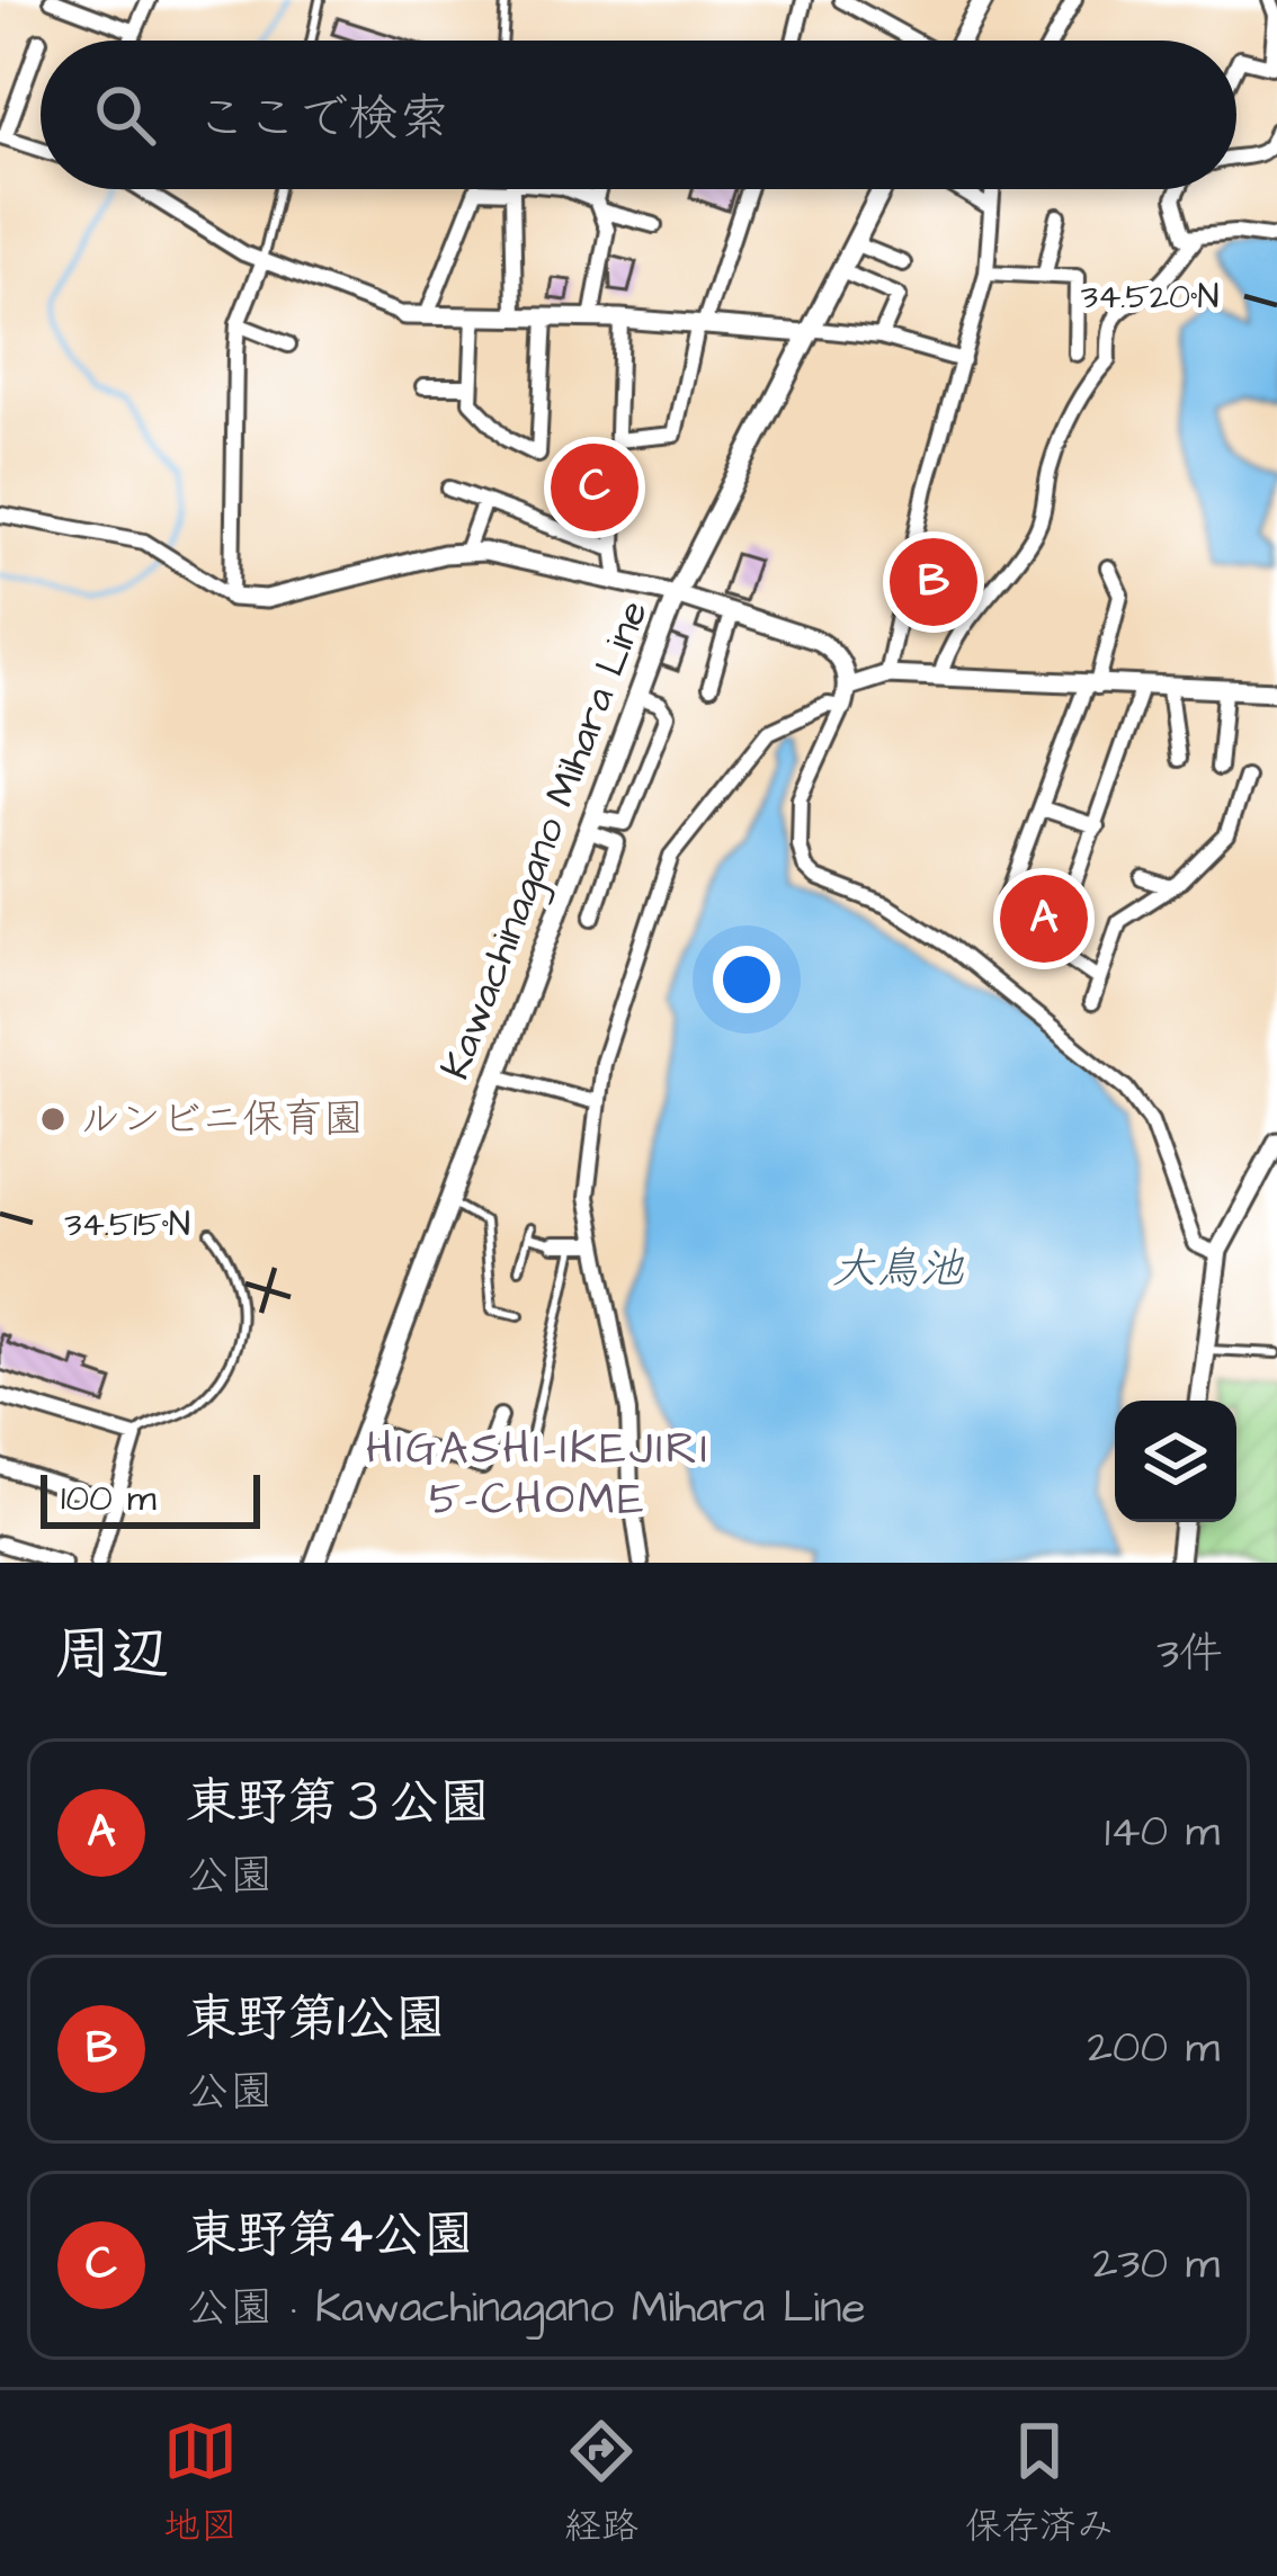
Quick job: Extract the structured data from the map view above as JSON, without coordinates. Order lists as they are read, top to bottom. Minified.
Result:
{"streets":{"main road":["Kawachinagano Mihara Line"]},"districts":["HIGASHI-IKEJIRI 5-CHOME"],"water":["大鳥池"],"places":["ルンビニ保育園"],"scale_bar":"100 m","page":{"search":"ここで検索","pins":["C","B","A"],"scale":"100 m","heading":["周辺","3件"],"list":[{"mark":"A","name":"東野第３公園","note":"公園","value":"140 m"},{"mark":"B","name":"東野第1公園","note":"公園","value":"200 m"},{"mark":"C","name":"東野第4公園","note":"公園 · Kawachinagano Mihara Line","value":"230 m"}],"nav":["地図","経路","保存済み"]},"coordinates":["34.520°N","34.515°N"]}
